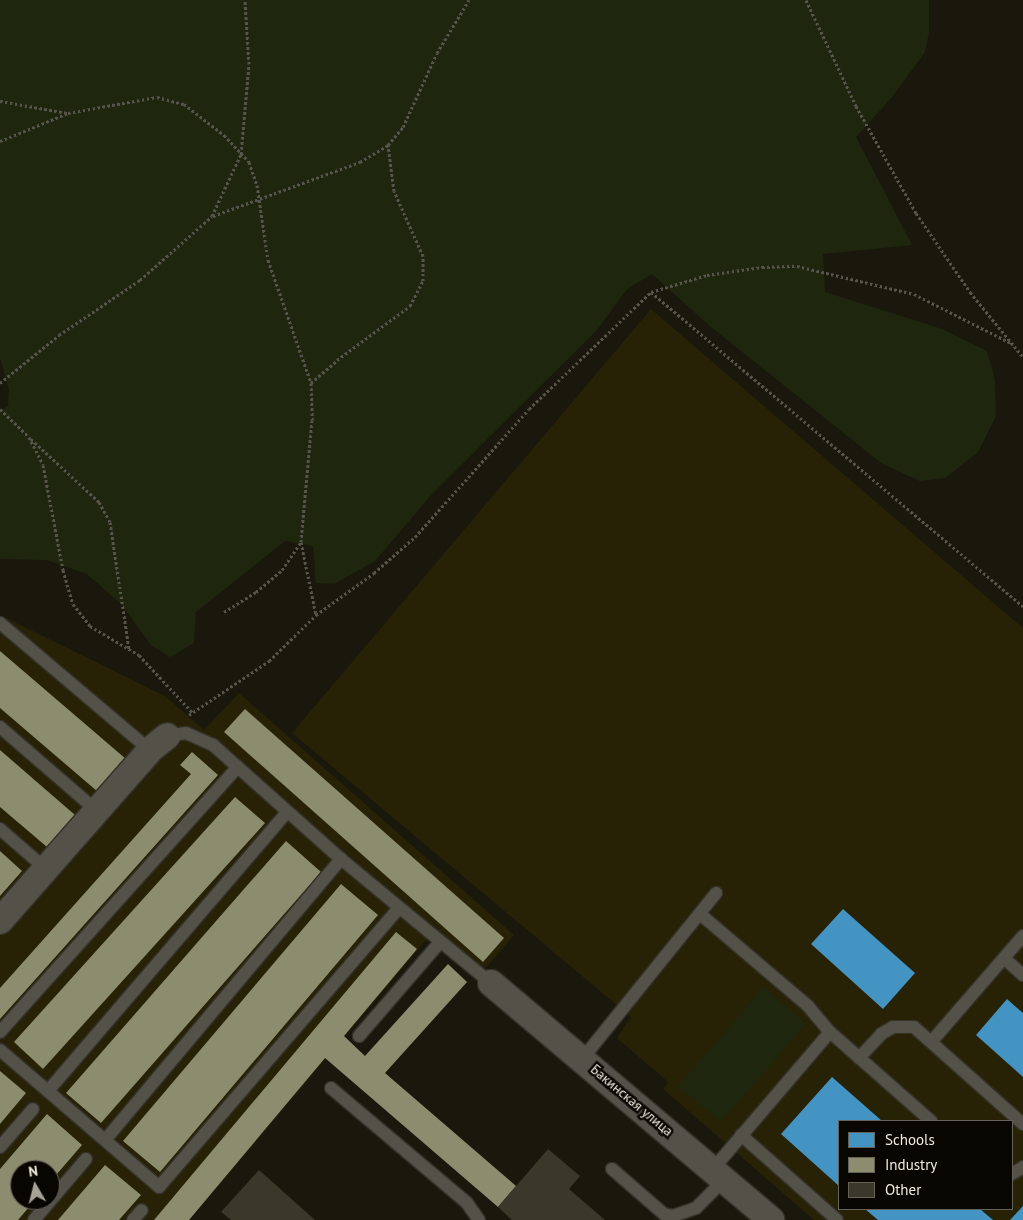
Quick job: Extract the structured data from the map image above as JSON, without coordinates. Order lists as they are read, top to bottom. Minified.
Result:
{"streets":{"street":["Бакинская улица"]},"legend":["Schools","Industry","Other"],"north":"top"}
